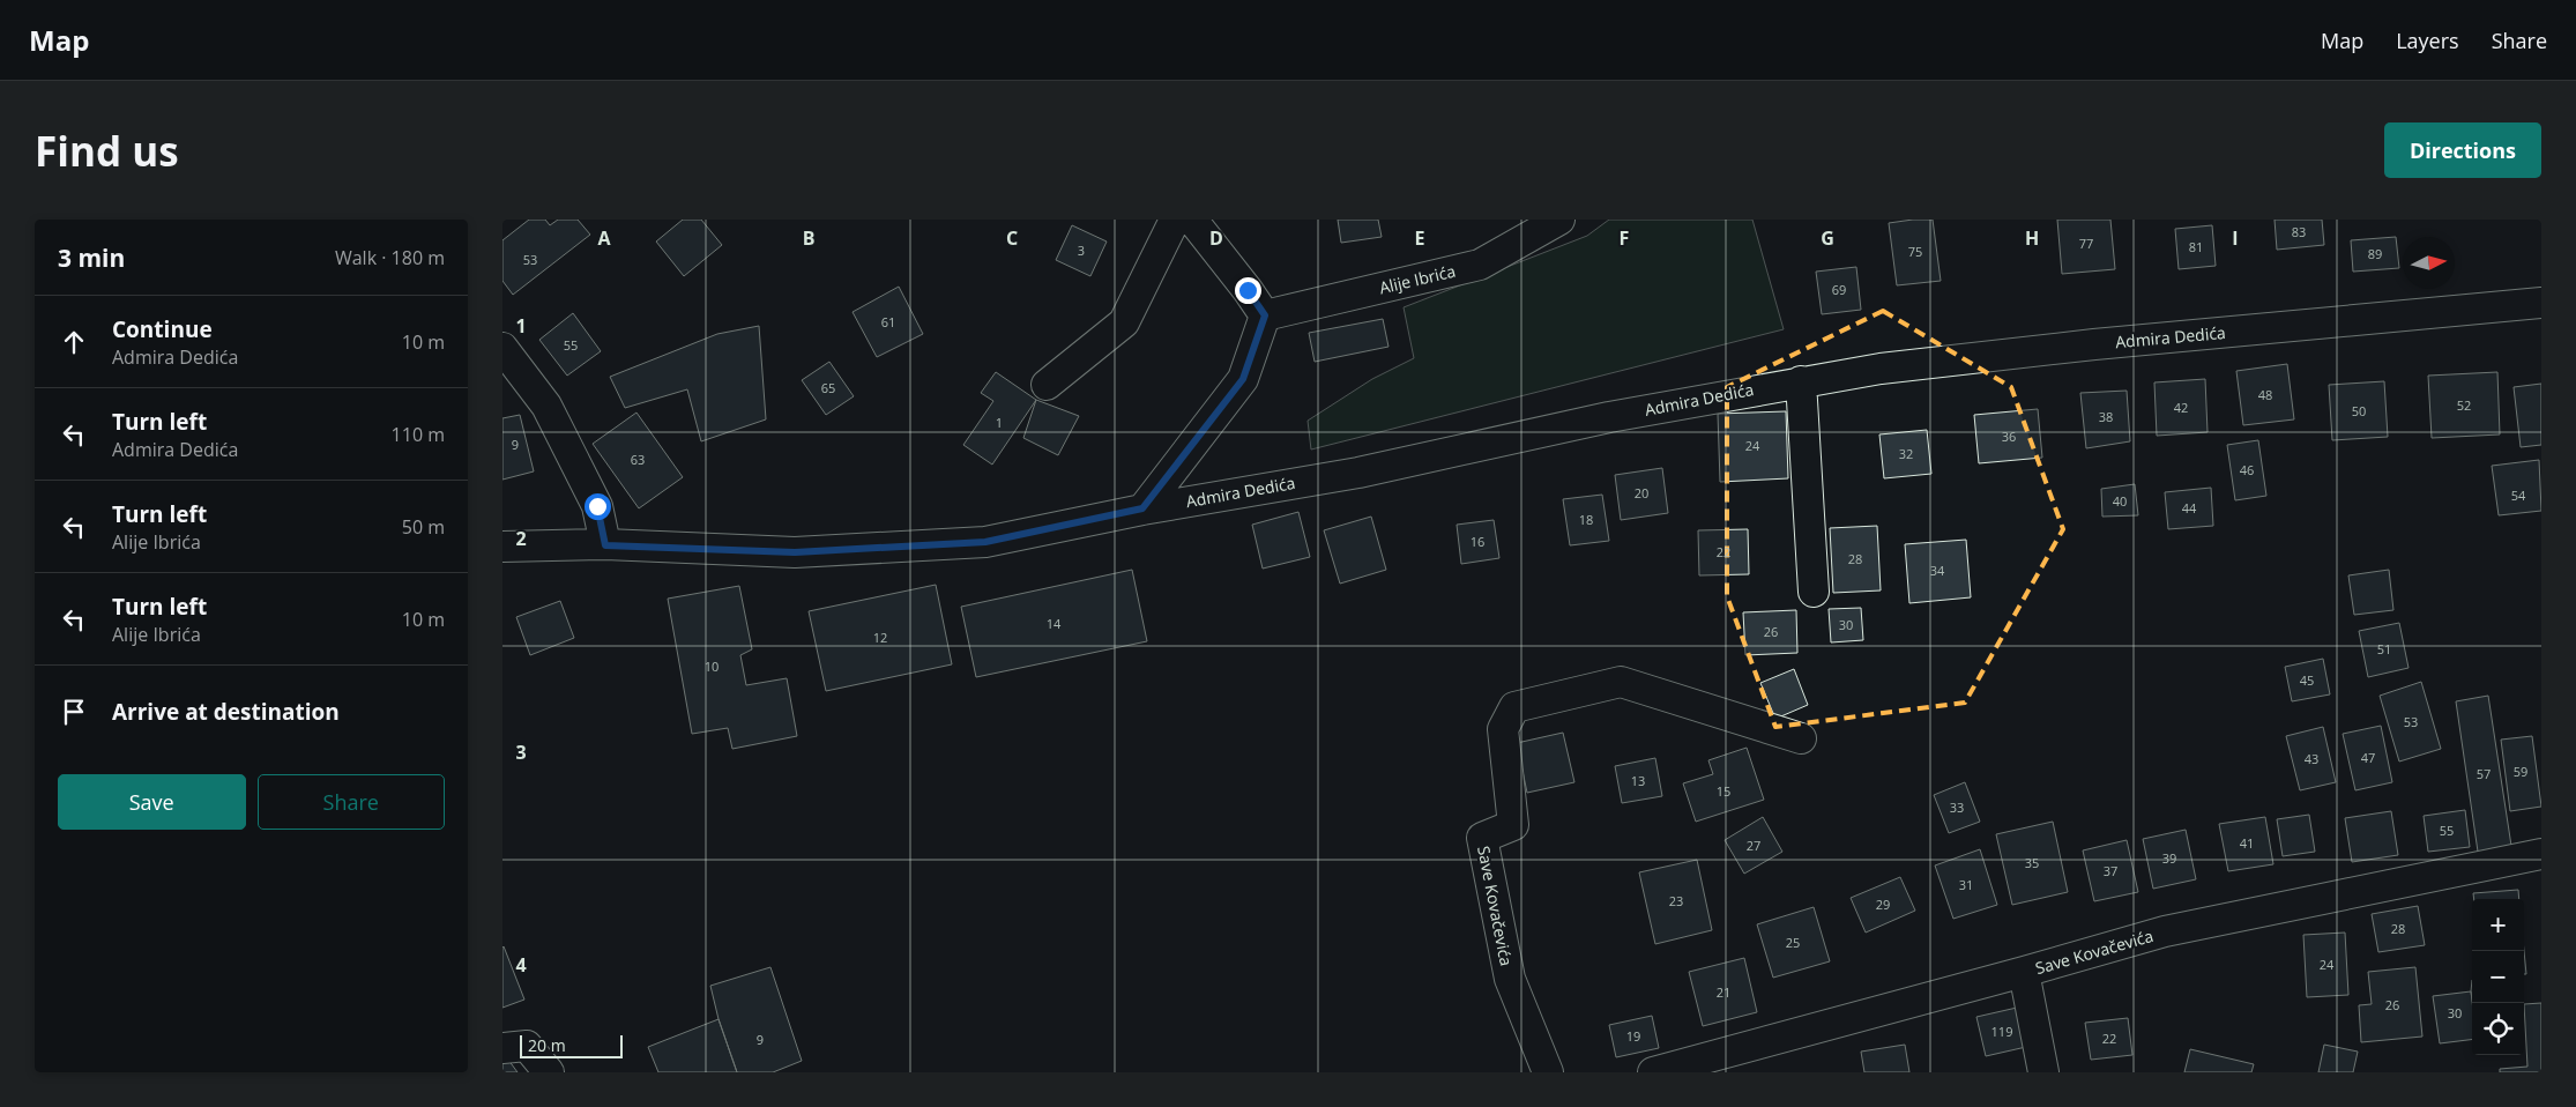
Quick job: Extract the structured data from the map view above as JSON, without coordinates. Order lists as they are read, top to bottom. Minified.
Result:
{"streets":{"street":["Alije Ibrića","Admira Dedića","Save Kovačevića"]},"house_numbers":["83","77","81","3","75","89","53","69","61","55","65","48","52","42","50","38","1","36","9","24","32","63","46","20","54","40","44","18","16","22","28","34","14","30","26","12","51","10","45","53","47","43","59","57","13","15","33","55","41","27","39","35","37","31","23","29","28","25","24","21","26","30","119","19","22","9"],"scale_bar":"20 m","north":"right","page":{"header":"Map","nav":["Map","Layers","Share"],"buttons":["Directions",["Save","Share"]],"title":"Find us","heading":["3 min","Walk · 180 m"],"list":[["Continue","Admira Dedića","10 m"],["Turn left","Admira Dedića","110 m"],["Turn left","Alije Ibrića","50 m"],["Turn left","Alije Ibrića","10 m"],"Arrive at destination"],"map_buttons":["+","−"],"scale":"20 m"},"grid":{"columns":["A","B","C","D","E","F","G","H","I"],"rows":["1","2","3","4"]}}
